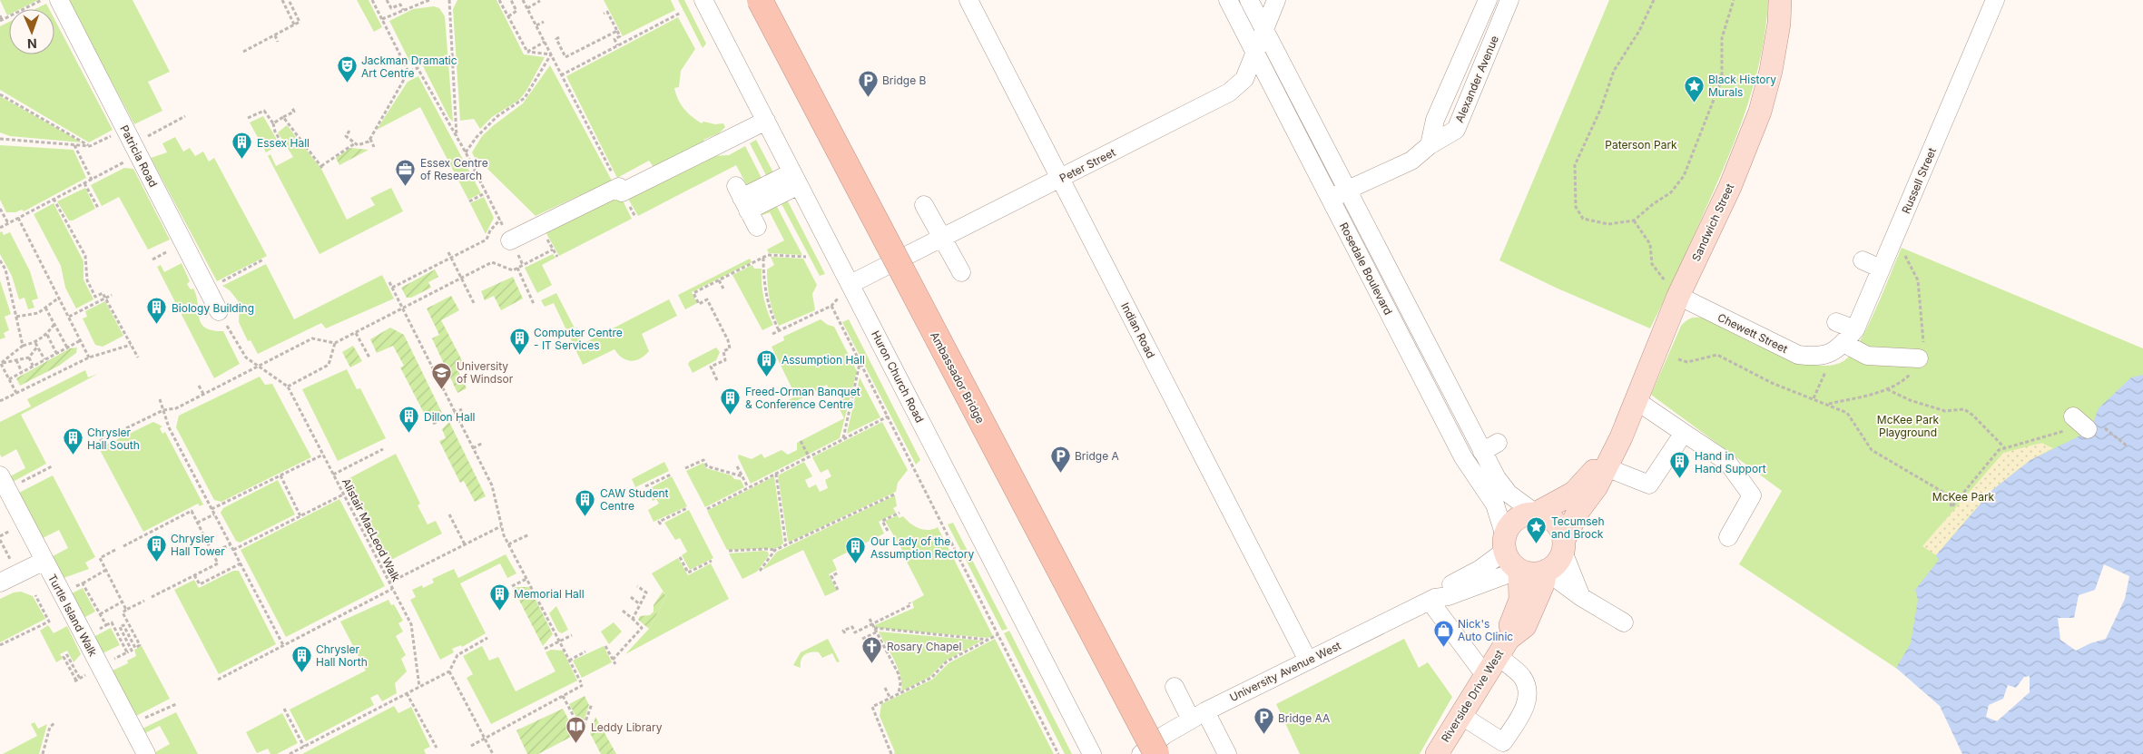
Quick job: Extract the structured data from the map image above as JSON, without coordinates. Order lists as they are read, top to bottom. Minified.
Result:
{"streets":{"highway":["Ambassador Bridge"],"main road":["Sandwich Street","Riverside Drive West"],"street":["Alexander Avenue","Patricia Road","Peter Street","Russell Street","Rosedale Boulevard","Indian Road","Chewett Street","Huron Church Road","Turtle Island Walk","University Avenue West"],"path":["Alistair MacLeod Walk"]},"crossings":[["Alexander Avenue","Rosedale Boulevard"],["Peter Street","Rosedale Boulevard"],["Peter Street","Indian Road"],["Peter Street","Huron Church Road"],["Russell Street","Chewett Street"],["Sandwich Street","Chewett Street"],["Rosedale Boulevard","University Avenue West"],["Rosedale Boulevard","Riverside Drive West"],["Indian Road","University Avenue West"],["University Avenue West","Riverside Drive West"]],"parks":["Paterson Park","McKee Park Playground","McKee Park"],"places":{"theatre":["Jackman Dramatic Art Centre"],"parking":["Bridge B","Bridge A","Bridge AA"],"place":["Black History Murals","Tecumseh and Brock"],"building":["Essex Hall","Biology Building","Computer Centre - IT Services","Assumption Hall","Freed-Orman Banquet & Conference Centre","Dillon Hall","Chrysler Hall South","Hand in Hand Support","CAW Student Centre","Chrysler Hall Tower","Our Lady of the Assumption Rectory","Memorial Hall","Chrysler Hall North"],"office":["Essex Centre of Research"],"school or university":["University of Windsor"],"shop":["Nick's Auto Clinic"],"church":["Rosary Chapel"],"library":["Leddy Library"]},"north":"bottom"}
